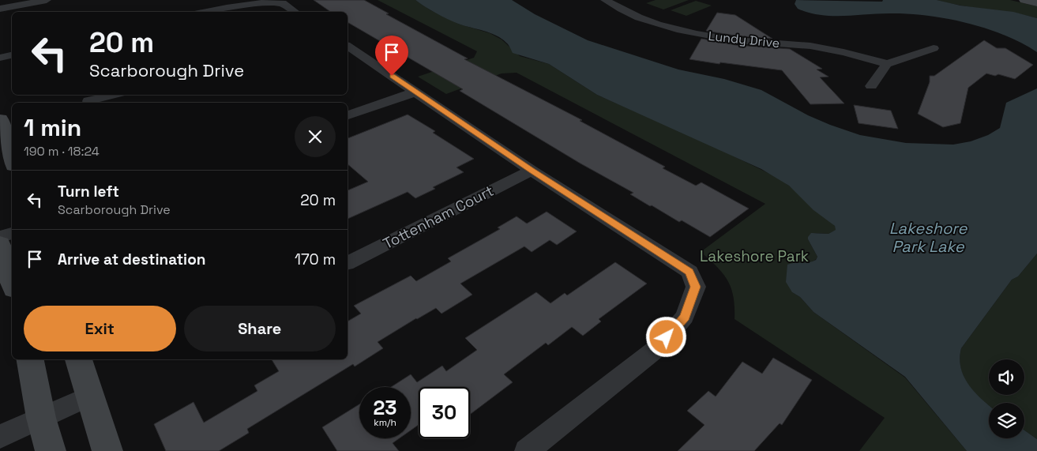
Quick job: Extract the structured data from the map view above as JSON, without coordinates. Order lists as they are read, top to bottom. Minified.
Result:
{"streets":{"street":["Lundy Drive","Tottenham Court"]},"water":["Lakeshore Park Lake"],"parks":["Lakeshore Park"],"page":{"turn":["20 m","Scarborough Drive"],"heading":["1 min","190 m · 18:24"],"list":[{"name":"Turn left","note":"Scarborough Drive","value":"20 m"},{"name":"Arrive at destination","value":"170 m"}],"buttons":["Exit","Share"],"speed":"23 km/h","limit":"30"}}
